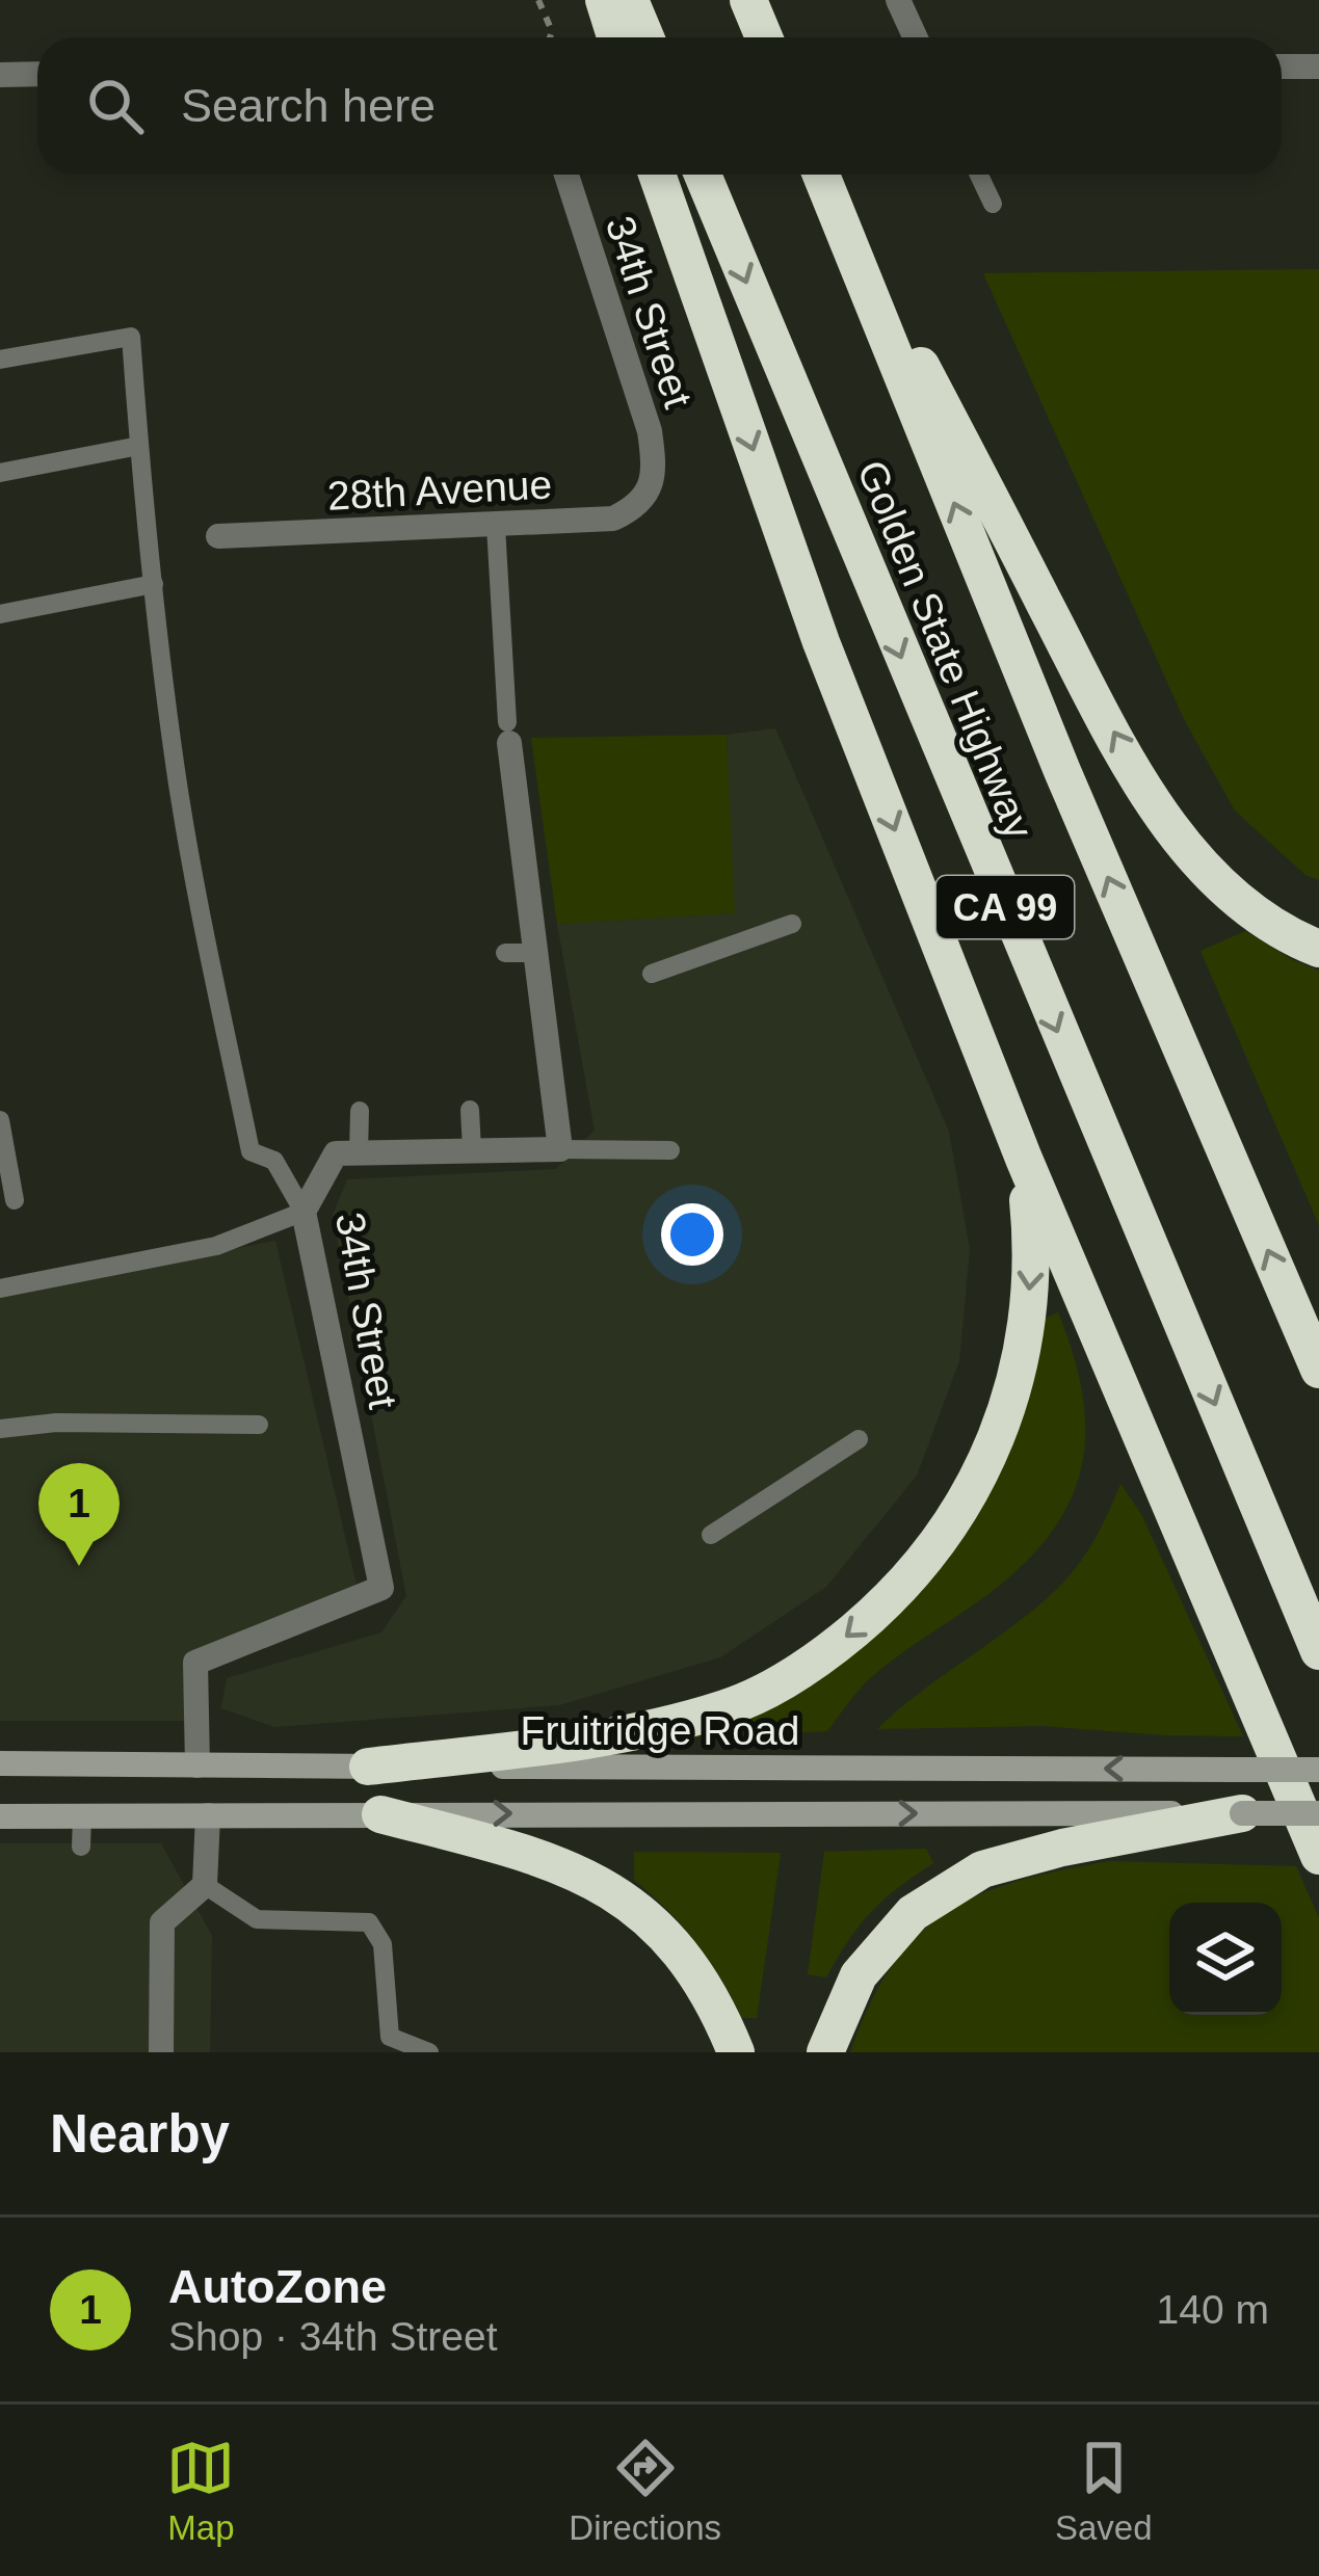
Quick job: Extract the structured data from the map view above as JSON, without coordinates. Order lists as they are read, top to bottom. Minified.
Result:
{"streets":{"highway":["Golden State Highway","CA 99"],"main road":["Fruitridge Road"],"street":["34th Street","28th Avenue"]},"crossings":[["34th Street","28th Avenue"],["34th Street","Fruitridge Road"]],"page":{"search":"Search here","pins":"1","heading":"Nearby","list":[{"mark":"1","name":"AutoZone","note":"Shop · 34th Street","value":"140 m"}],"nav":["Map","Directions","Saved"]}}
